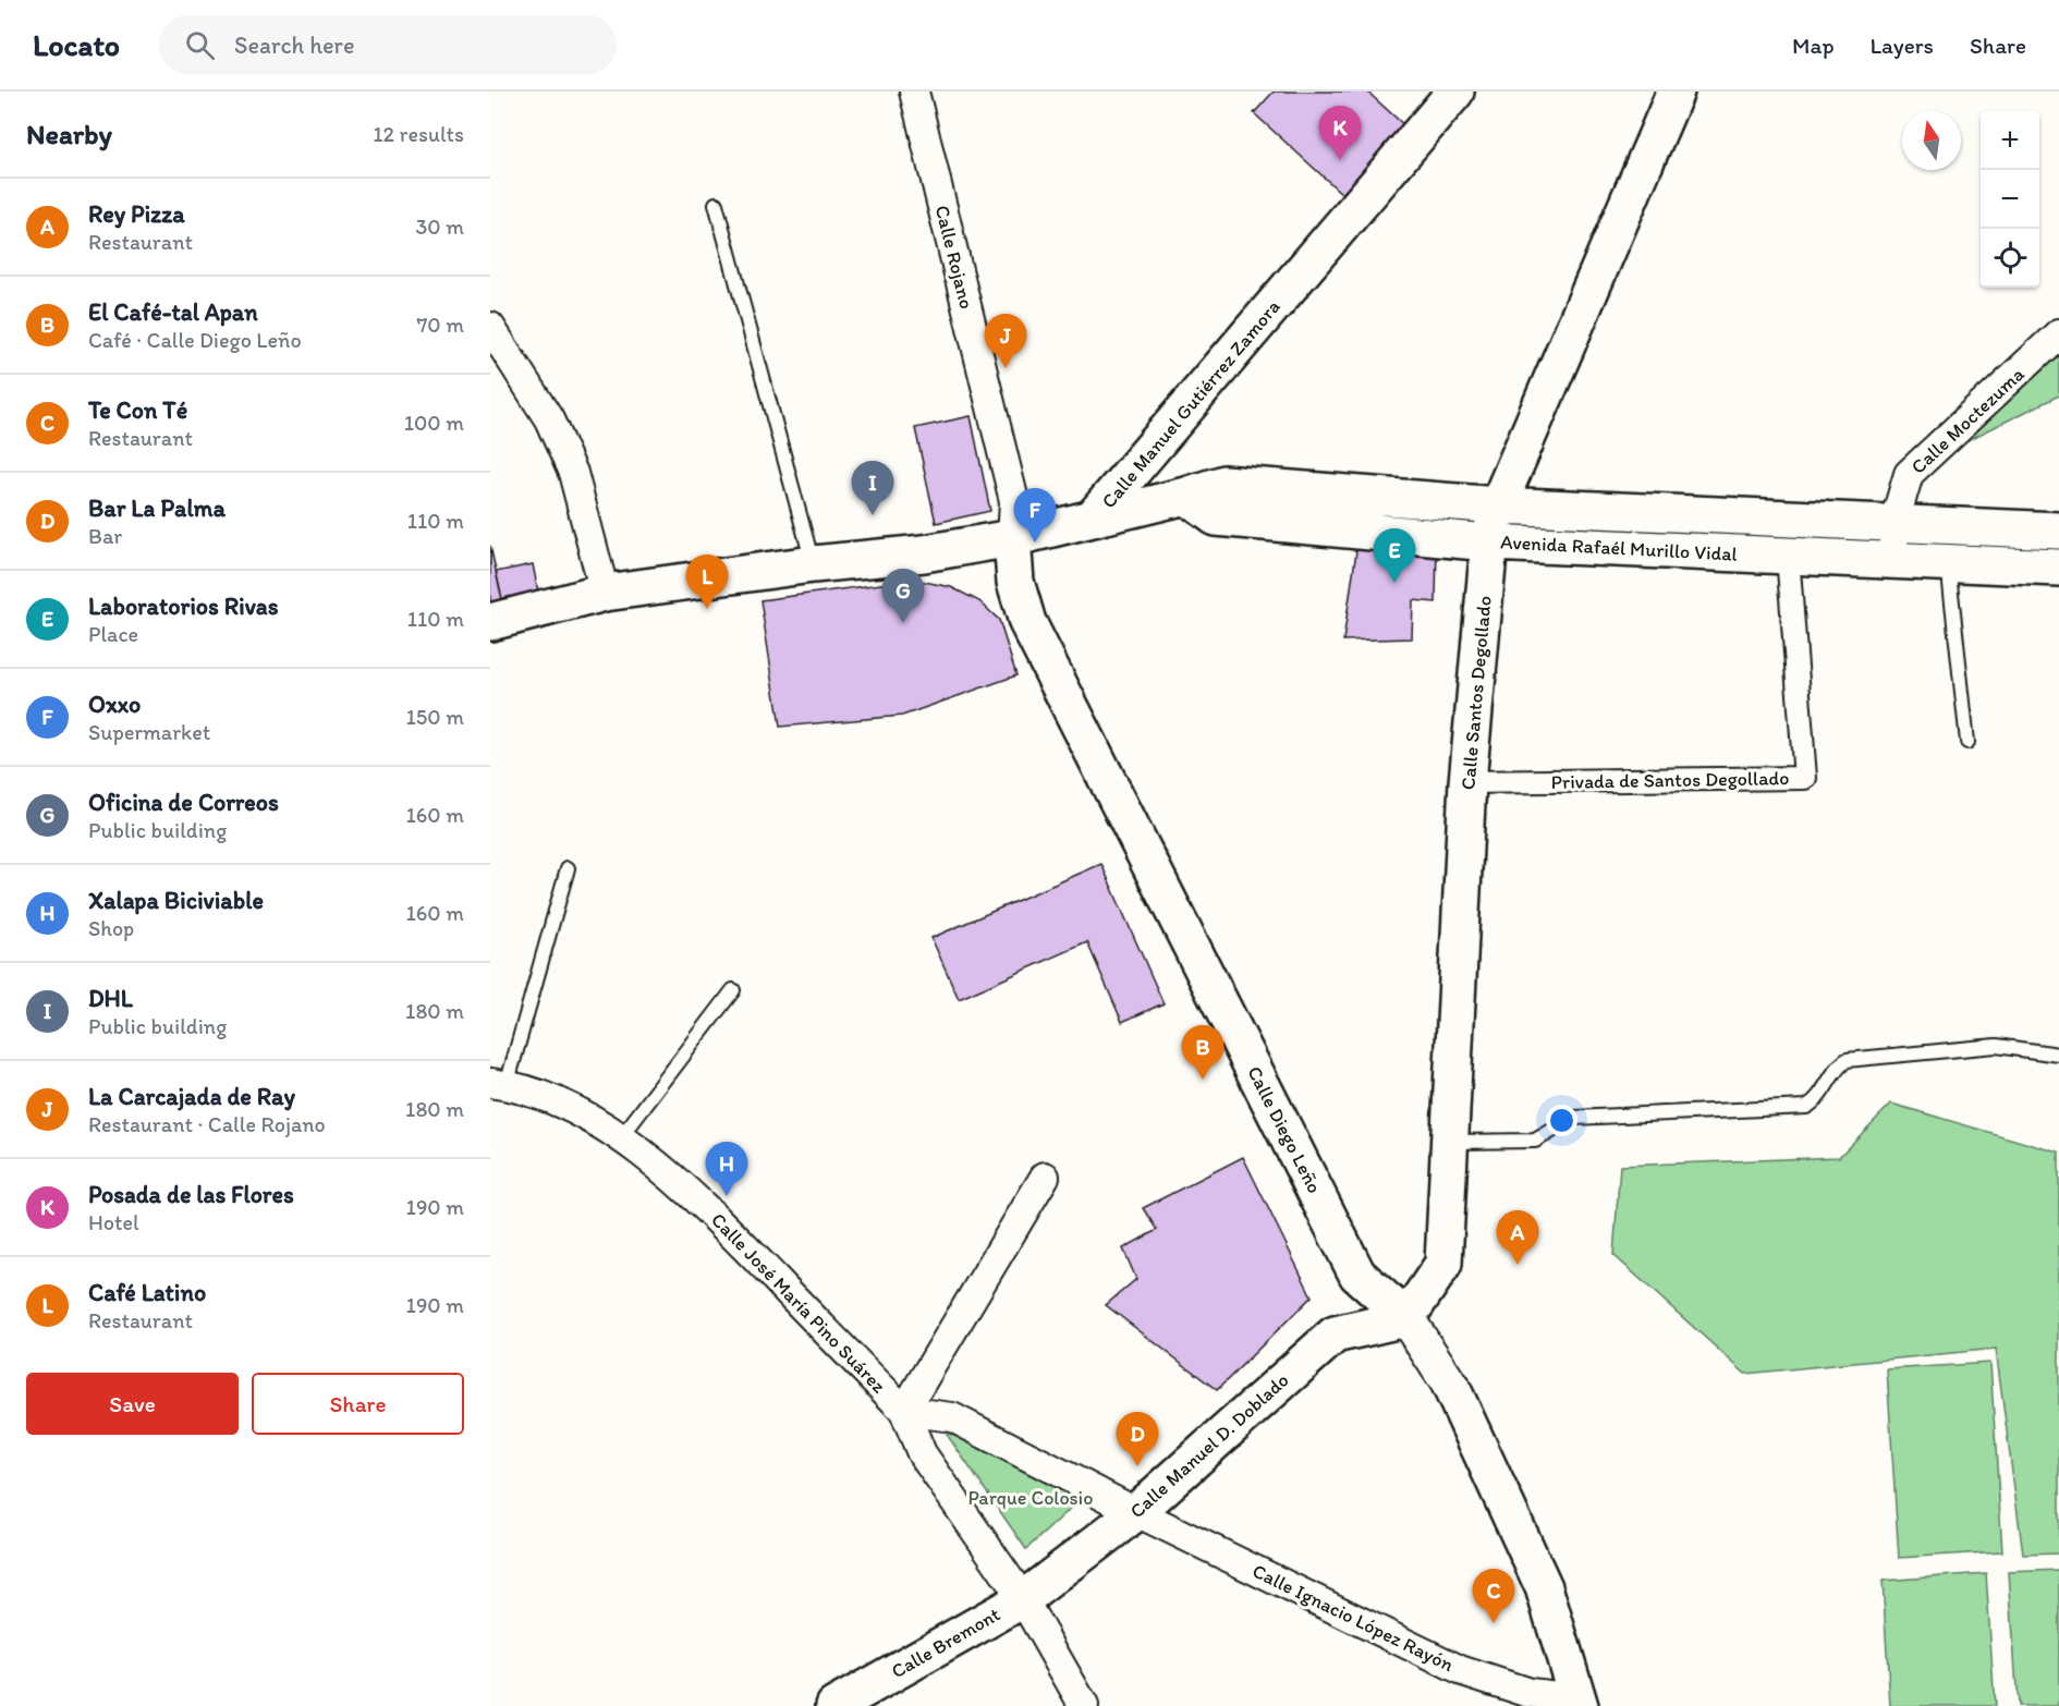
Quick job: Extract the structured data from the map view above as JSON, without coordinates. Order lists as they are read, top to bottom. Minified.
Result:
{"streets":{"main road":["Calle Manuel Gutiérrez Zamora","Avenida Rafaél Murillo Vidal","Calle Santos Degollado","Calle Diego Leño","Calle Manuel D. Doblado","Calle Bremont"],"street":["Calle Rojano","Calle Moctezuma","Privada de Santos Degollado","Calle José María Pino Suárez","Calle Ignacio López Rayón"]},"crossings":[["Calle Rojano","Calle Manuel Gutiérrez Zamora"],["Calle Rojano","Calle Diego Leño"],["Calle Manuel Gutiérrez Zamora","Avenida Rafaél Murillo Vidal"],["Calle Manuel Gutiérrez Zamora","Calle Diego Leño"],["Calle Moctezuma","Avenida Rafaél Murillo Vidal"],["Avenida Rafaél Murillo Vidal","Calle Santos Degollado"],["Avenida Rafaél Murillo Vidal","Privada de Santos Degollado"],["Calle Santos Degollado","Privada de Santos Degollado"],["Calle Santos Degollado","Calle Diego Leño"],["Calle Santos Degollado","Calle Manuel D. Doblado"],["Calle Diego Leño","Calle Manuel D. Doblado"],["Calle Diego Leño","Calle Ignacio López Rayón"],["Calle José María Pino Suárez","Calle Manuel D. Doblado"],["Calle José María Pino Suárez","Calle Bremont"],["Calle Manuel D. Doblado","Calle Ignacio López Rayón"],["Calle Manuel D. Doblado","Calle Bremont"]],"parks":["Parque Colosio"],"north":"top","page":{"header":"Locato","search":"Search here","nav":["Map","Layers","Share"],"heading":["Nearby","12 results"],"pins":["K","J","I","F","E","L","G","B","H","A","D","C"],"map_buttons":["+","−"],"list":[{"mark":"A","name":"Rey Pizza","note":"Restaurant","value":"30 m"},{"mark":"B","name":"El Café-tal Apan","note":"Café · Calle Diego Leño","value":"70 m"},{"mark":"C","name":"Te Con Té","note":"Restaurant","value":"100 m"},{"mark":"D","name":"Bar La Palma","note":"Bar","value":"110 m"},{"mark":"E","name":"Laboratorios Rivas","note":"Place","value":"110 m"},{"mark":"F","name":"Oxxo","note":"Supermarket","value":"150 m"},{"mark":"G","name":"Oficina de Correos","note":"Public building","value":"160 m"},{"mark":"H","name":"Xalapa Biciviable","note":"Shop","value":"160 m"},{"mark":"I","name":"DHL","note":"Public building","value":"180 m"},{"mark":"J","name":"La Carcajada de Ray","note":"Restaurant · Calle Rojano","value":"180 m"},{"mark":"K","name":"Posada de las Flores","note":"Hotel","value":"190 m"},{"mark":"L","name":"Café Latino","note":"Restaurant","value":"190 m"}],"buttons":["Save","Share"]}}
